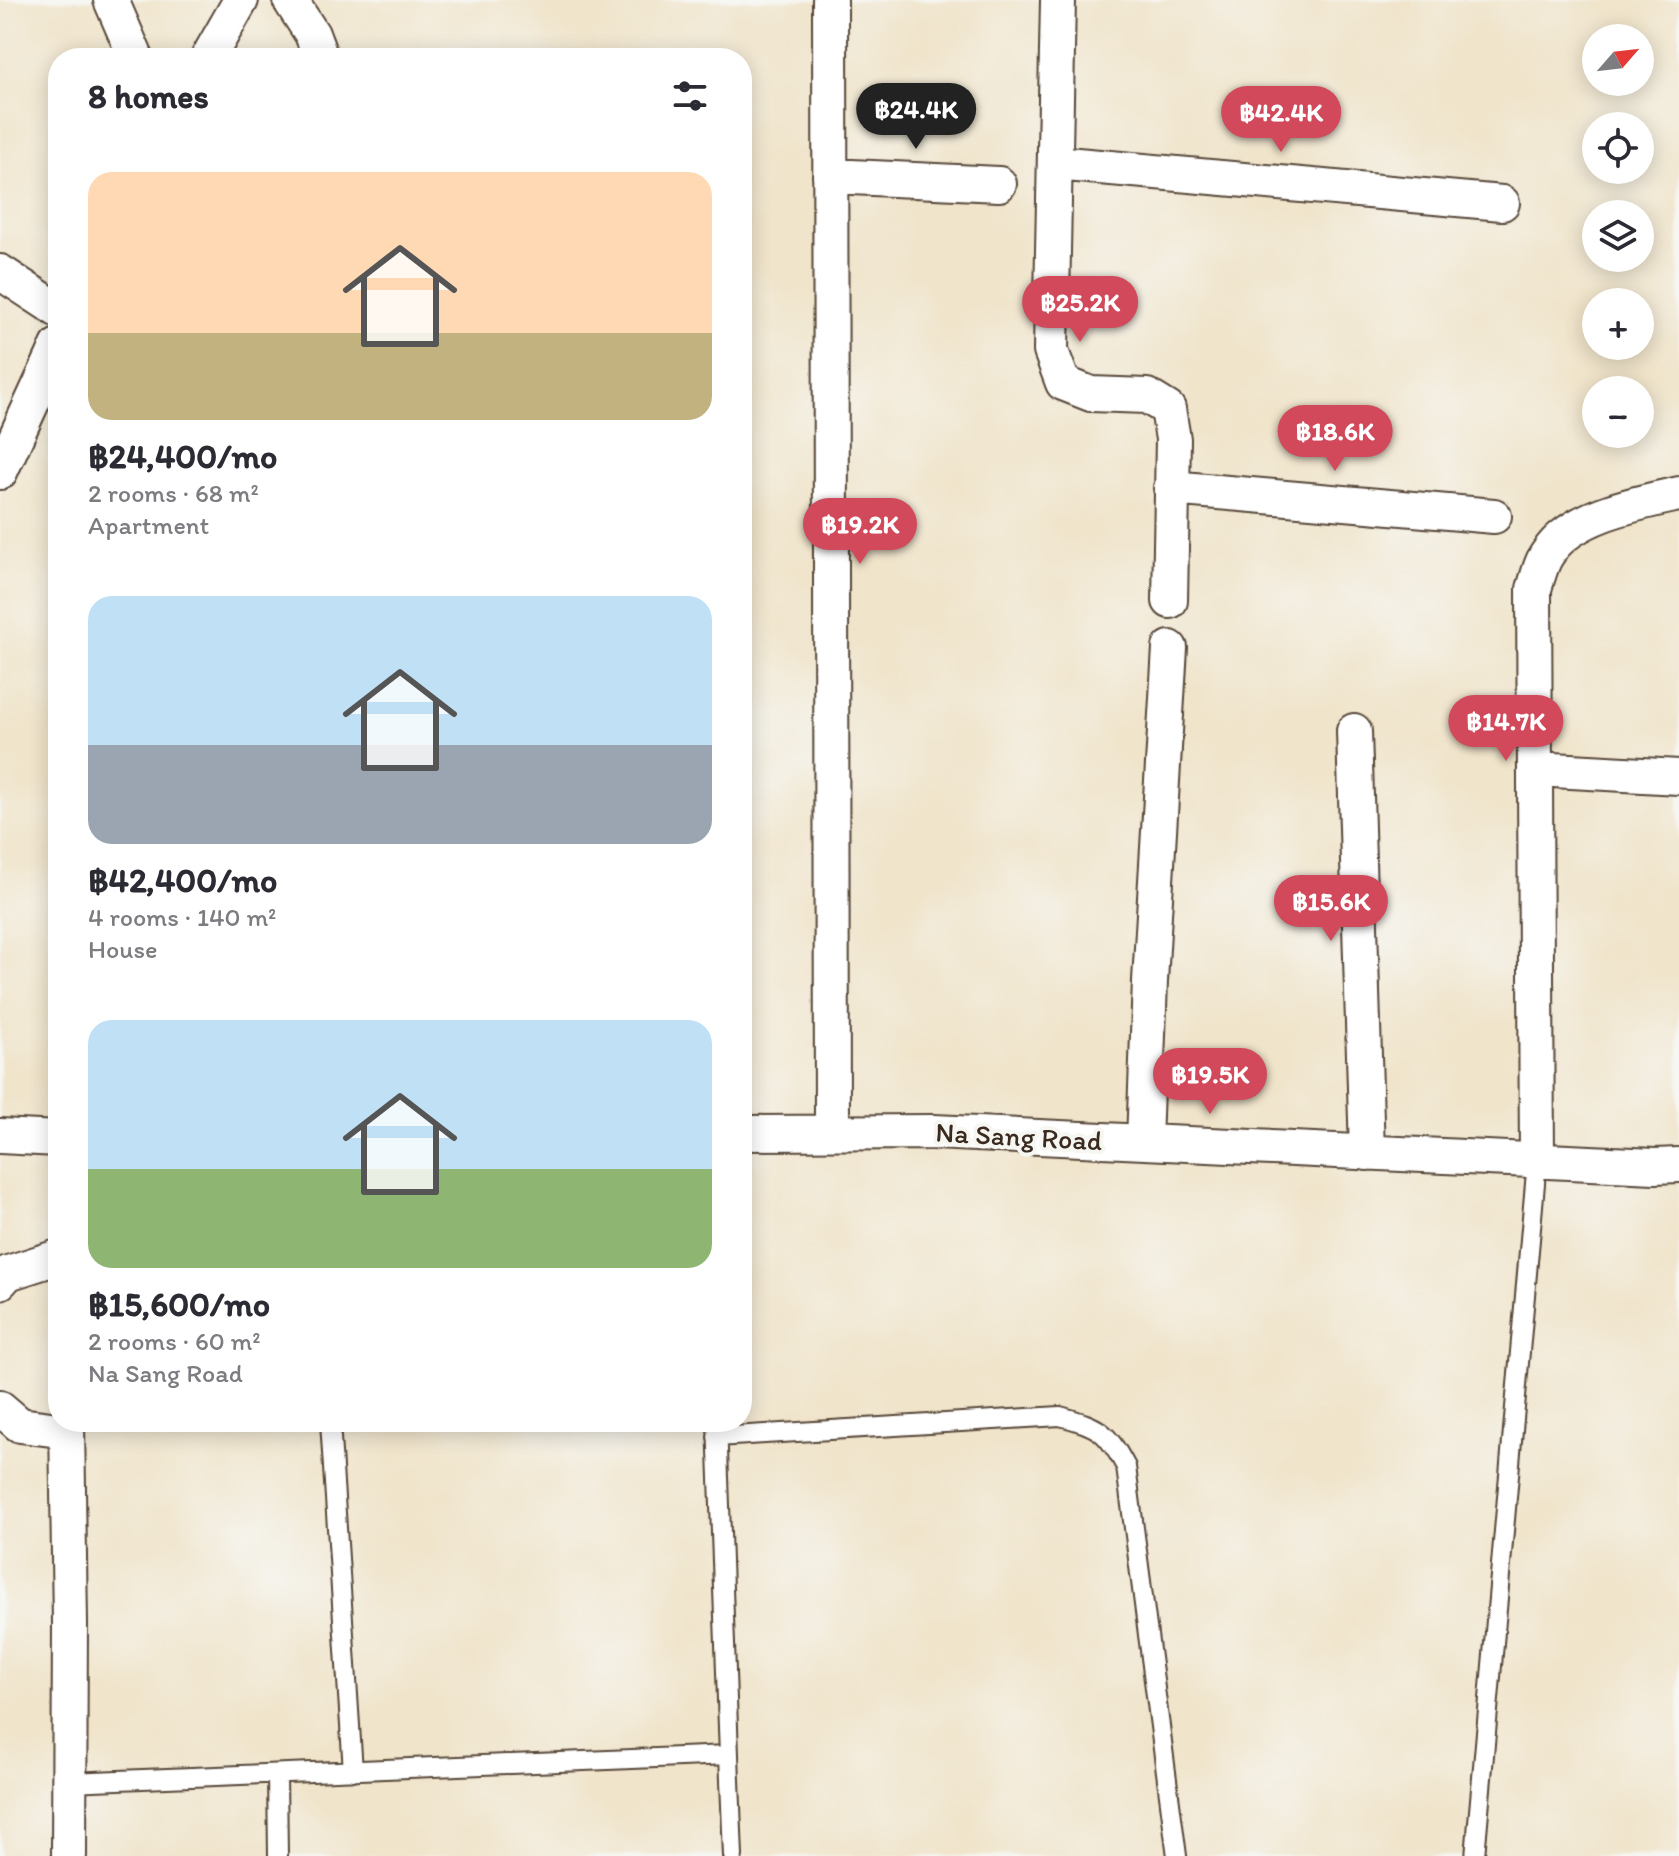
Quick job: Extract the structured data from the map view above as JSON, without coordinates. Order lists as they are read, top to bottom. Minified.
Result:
{"streets":{"street":["Na Sang Road"]},"north":"top right","page":{"map_buttons":["+","−"],"heading":"8 homes","price":["฿24.4K","฿42.4K","฿25.2K","฿18.6K","฿19.2K","฿14.7K","฿15.6K","฿19.5K"],"list":[{"name":"฿24,400/mo","note":"2 rooms · 68 m² · Apartment"},{"name":"฿42,400/mo","note":"4 rooms · 140 m² · House"},{"name":"฿15,600/mo","note":"2 rooms · 60 m² · Na Sang Road"}]}}
